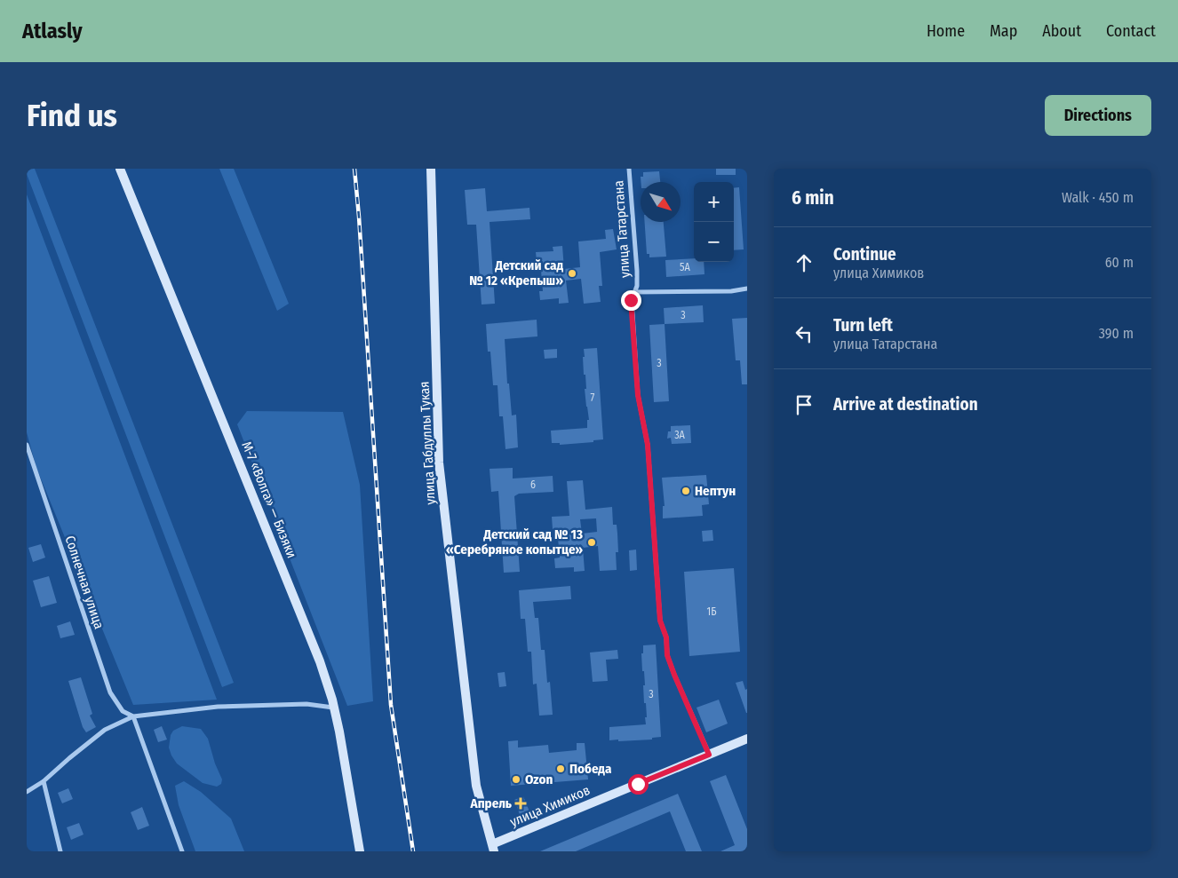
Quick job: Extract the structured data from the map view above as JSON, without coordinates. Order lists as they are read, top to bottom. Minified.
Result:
{"streets":{"street":["улица Татарстана","улица Габдуллы Тукая","М-7 «Волга» — Бизяки","Солнечная улица","улица Химиков"]},"crossings":[["улица Татарстана","улица Химиков"],["улица Габдуллы Тукая","улица Химиков"]],"places":{"other":["Детский сад № 12 «Крепыш»","Нептун","Детский сад № 13 «Серебряное копытце»","Победа","Ozon"],"health":["Апрель"]},"house_numbers":["5А","3","3","7","3А","6","1Б","3"],"north":"bottom right","page":{"header":"Atlasly","nav":["Home","Map","About","Contact"],"buttons":"Directions","title":"Find us","heading":["6 min","Walk · 450 m"],"map_buttons":["+","−"],"list":[["Continue","улица Химиков","60 m"],["Turn left","улица Татарстана","390 m"],"Arrive at destination"]}}
